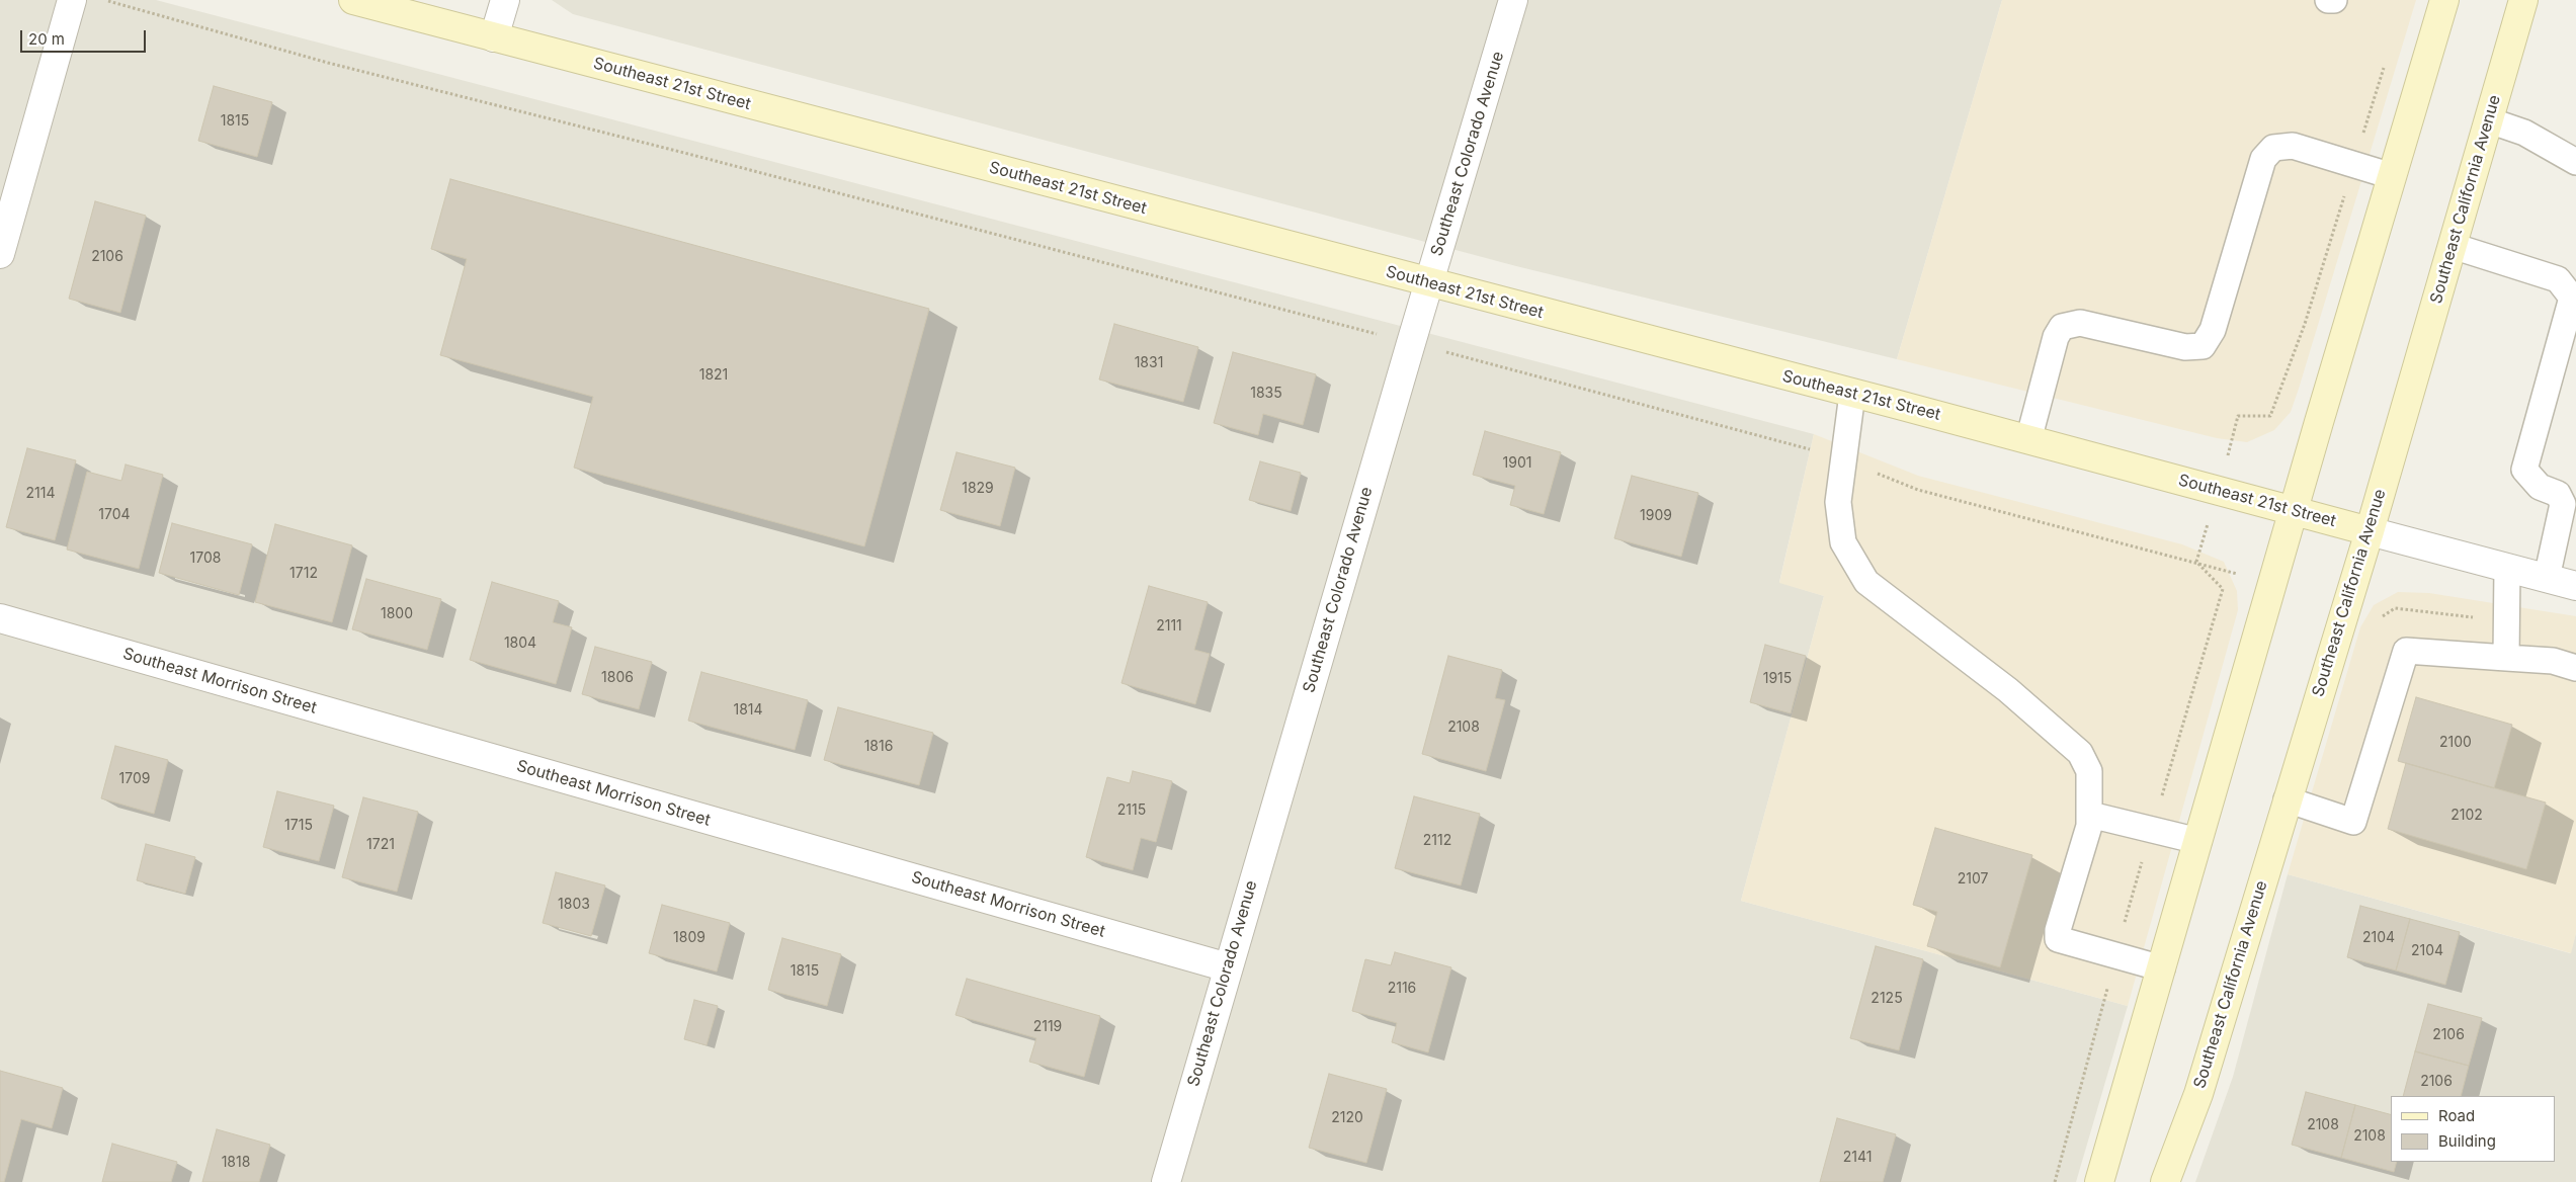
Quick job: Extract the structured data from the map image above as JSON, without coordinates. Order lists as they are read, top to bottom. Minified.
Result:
{"streets":{"main road":["Southeast 21st Street","Southeast California Avenue"],"street":["Southeast Colorado Avenue","Southeast Morrison Street"]},"crossings":[["Southeast 21st Street","Southeast Colorado Avenue"],["Southeast 21st Street","Southeast California Avenue"],["Southeast Colorado Avenue","Southeast Morrison Street"]],"house_numbers":["1815","2106","1831","1821","1835","1901","1829","2114","1704","1909","1708","1712","1800","2111","1804","1806","1915","1814","2108","2100","1816","1709","2115","2102","1715","2112","1721","2107","1803","1809","2104","2104","1815","2116","2125","2119","2106","2106","2120","2108","2108","2141","1818"],"legend":["Road","Building"],"scale_bar":"20 m"}
